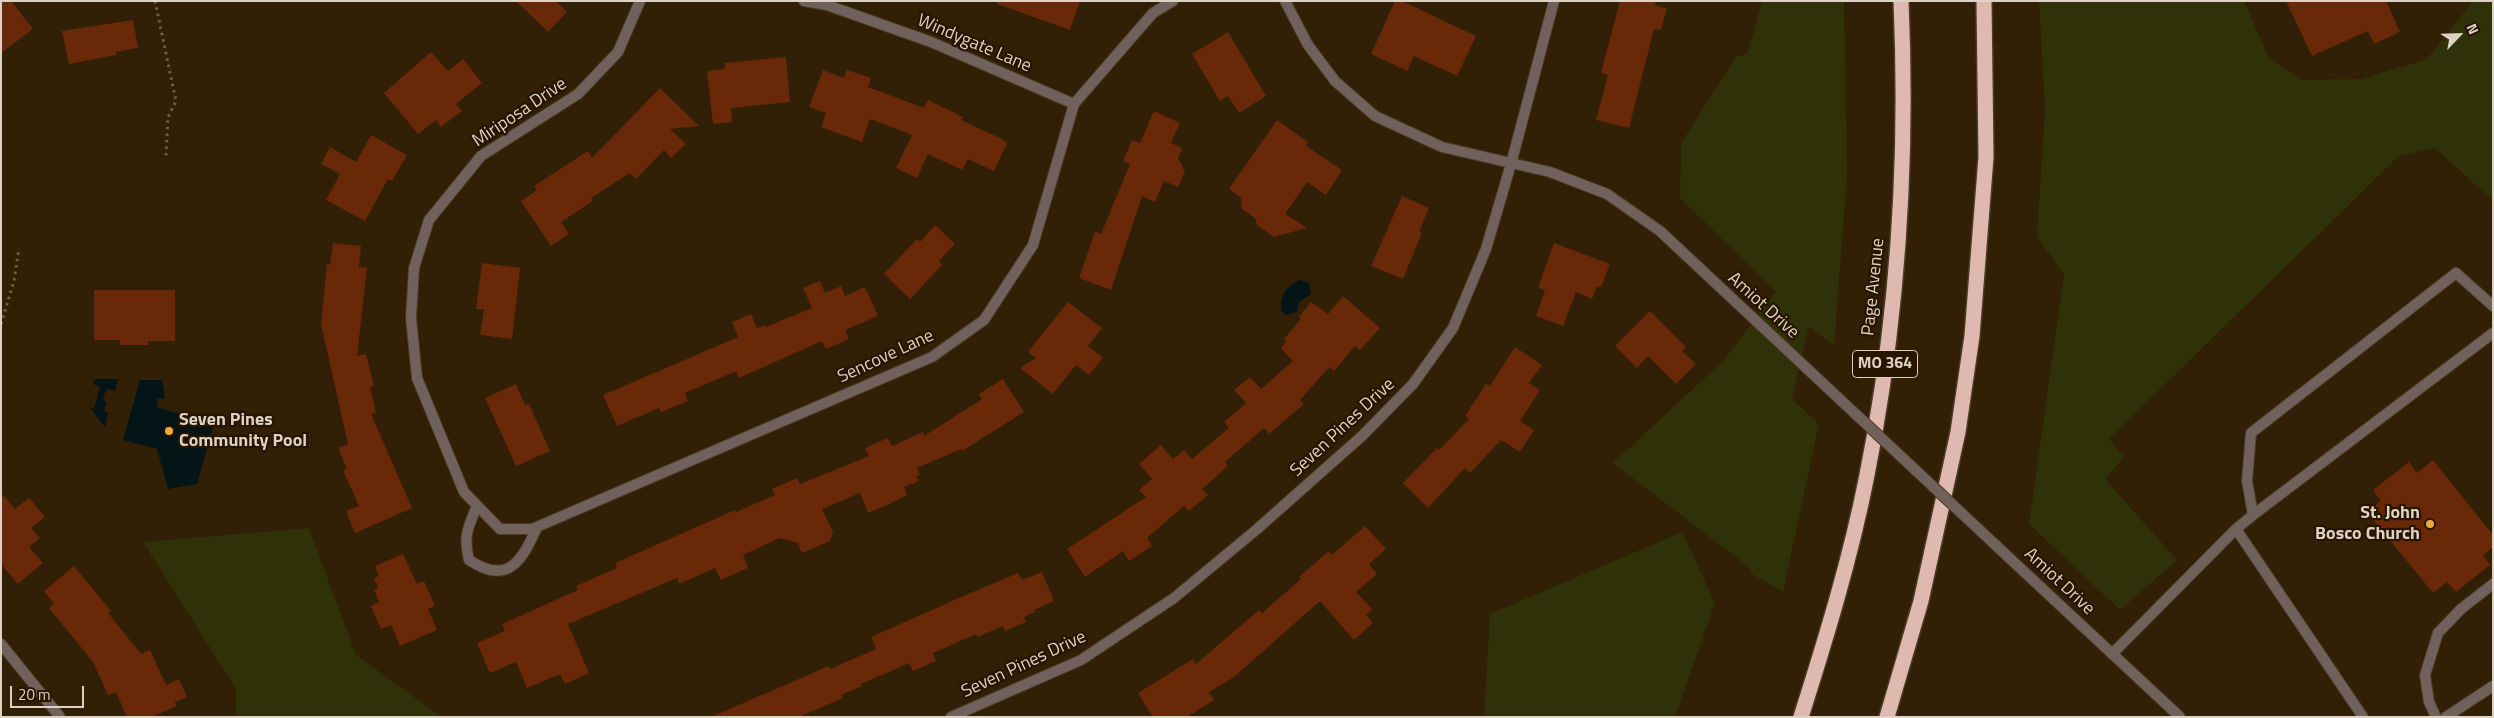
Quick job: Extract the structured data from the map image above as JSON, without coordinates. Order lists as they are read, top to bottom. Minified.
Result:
{"streets":{"highway":["Page Avenue","MO 364"],"street":["Windygate Lane","Miriposa Drive","Amiot Drive","Sencove Lane","Seven Pines Drive"]},"crossings":[["Windygate Lane","Sencove Lane"],["Miriposa Drive","Sencove Lane"],["Amiot Drive","Seven Pines Drive"]],"places":["Seven Pines Community Pool","St. John Bosco Church"],"scale_bar":"20 m","north":"top right"}
